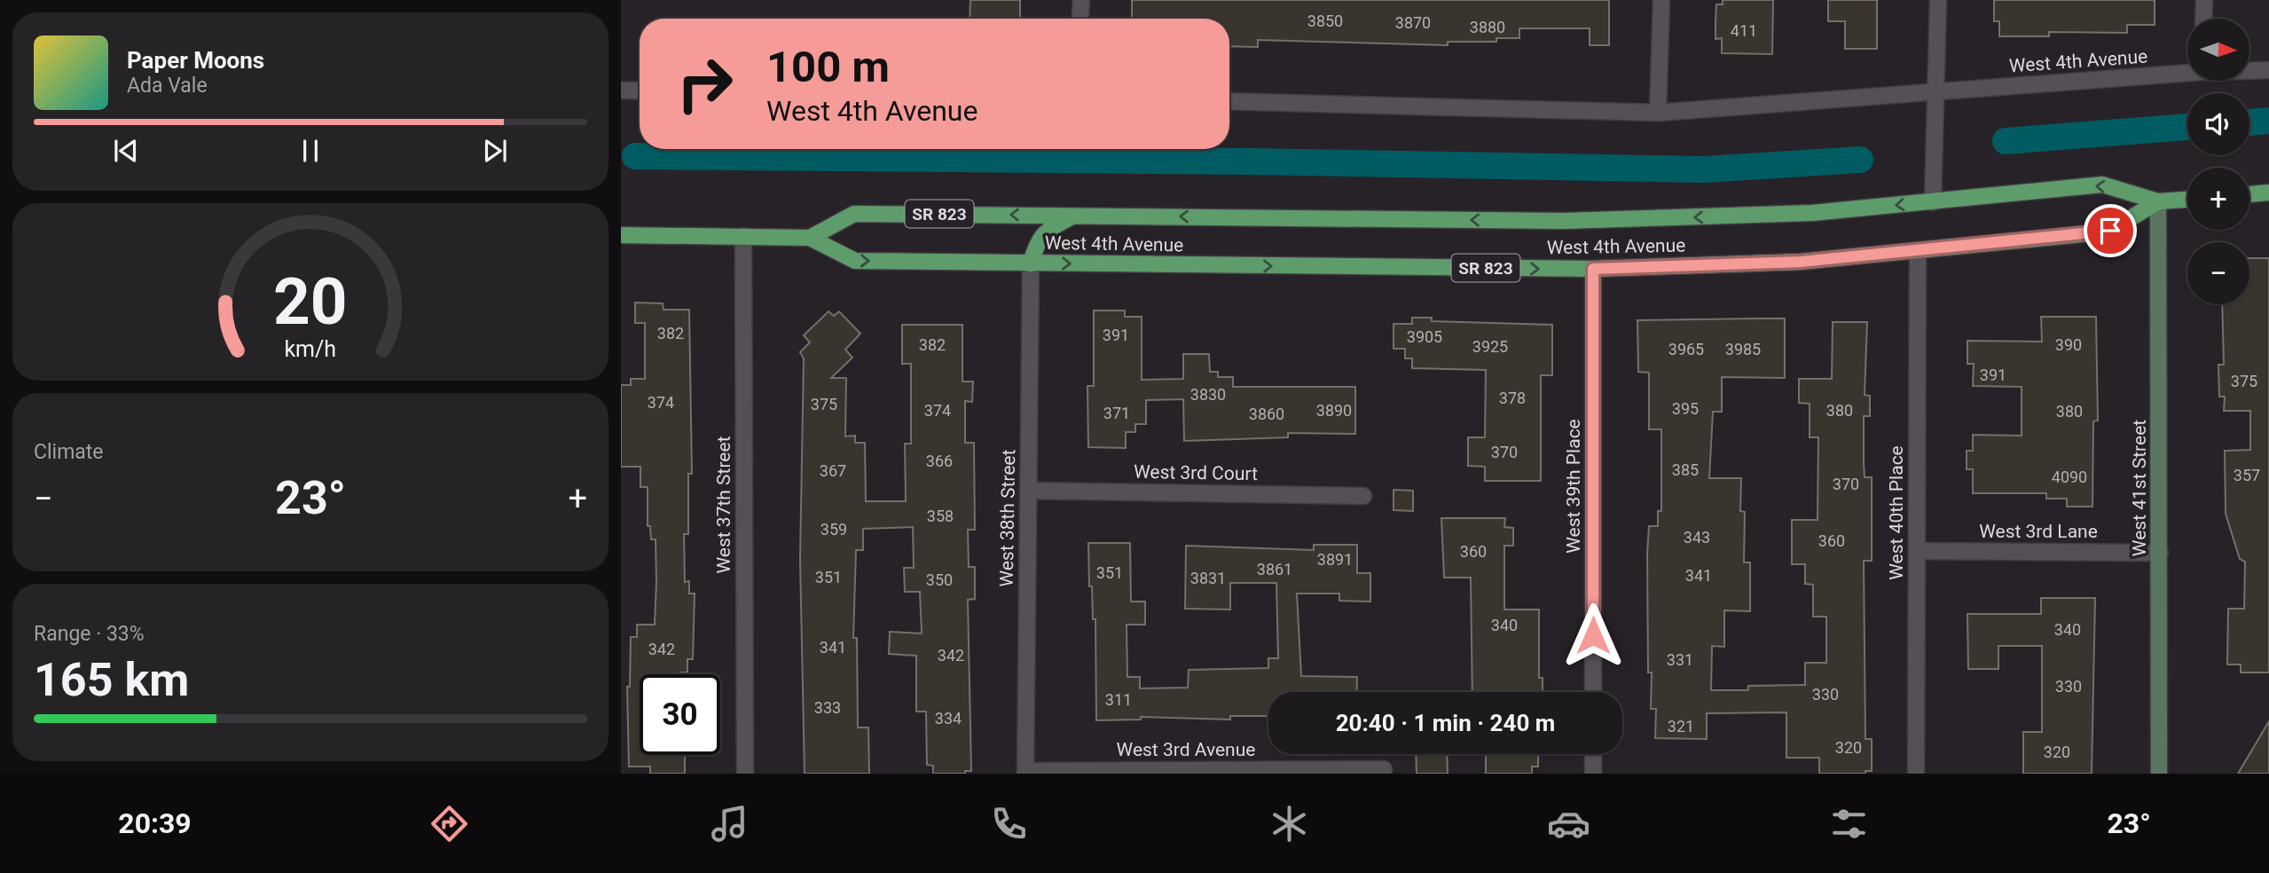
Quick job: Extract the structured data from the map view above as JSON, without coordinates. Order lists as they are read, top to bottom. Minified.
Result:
{"streets":{"main road":["West 4th Avenue","SR 823"],"street":["West 3rd Court","West 39th Place","West 41st Street","West 37th Street","West 40th Place","West 38th Street","West 3rd Lane","West 3rd Avenue"]},"crossings":[["West 4th Avenue","West 39th Place"],["West 4th Avenue","West 41st Street"],["West 4th Avenue","West 37th Street"],["West 4th Avenue","West 40th Place"],["West 4th Avenue","West 38th Street"],["West 3rd Court","West 38th Street"],["West 41st Street","West 3rd Lane"],["West 40th Place","West 3rd Lane"],["West 38th Street","West 3rd Avenue"]],"house_numbers":["3850","3870","3880","411","382","391","3905","382","390","3925","3965","3985","391","375","3830","378","374","375","395","374","3890","380","380","371","3860","370","366","385","367","357","4090","370","358","359","343","360","360","3891","3861","351","341","351","3831","350","340","340","341","342","342","331","330","330","311","333","334","321","320","320"],"north":"right","page":{"map_buttons":["+","−"],"turn":["100 m","West 4th Avenue"],"song":["Paper Moons","Ada Vale"],"tile":["Climate",["Range · 33%","165 km"]],"heat":["−","23°","+"],"limit":"30","trip":"20:40 · 1 min · 240 m","tabs":["20:39","23°"],"gauge":["20","km/h"]}}
